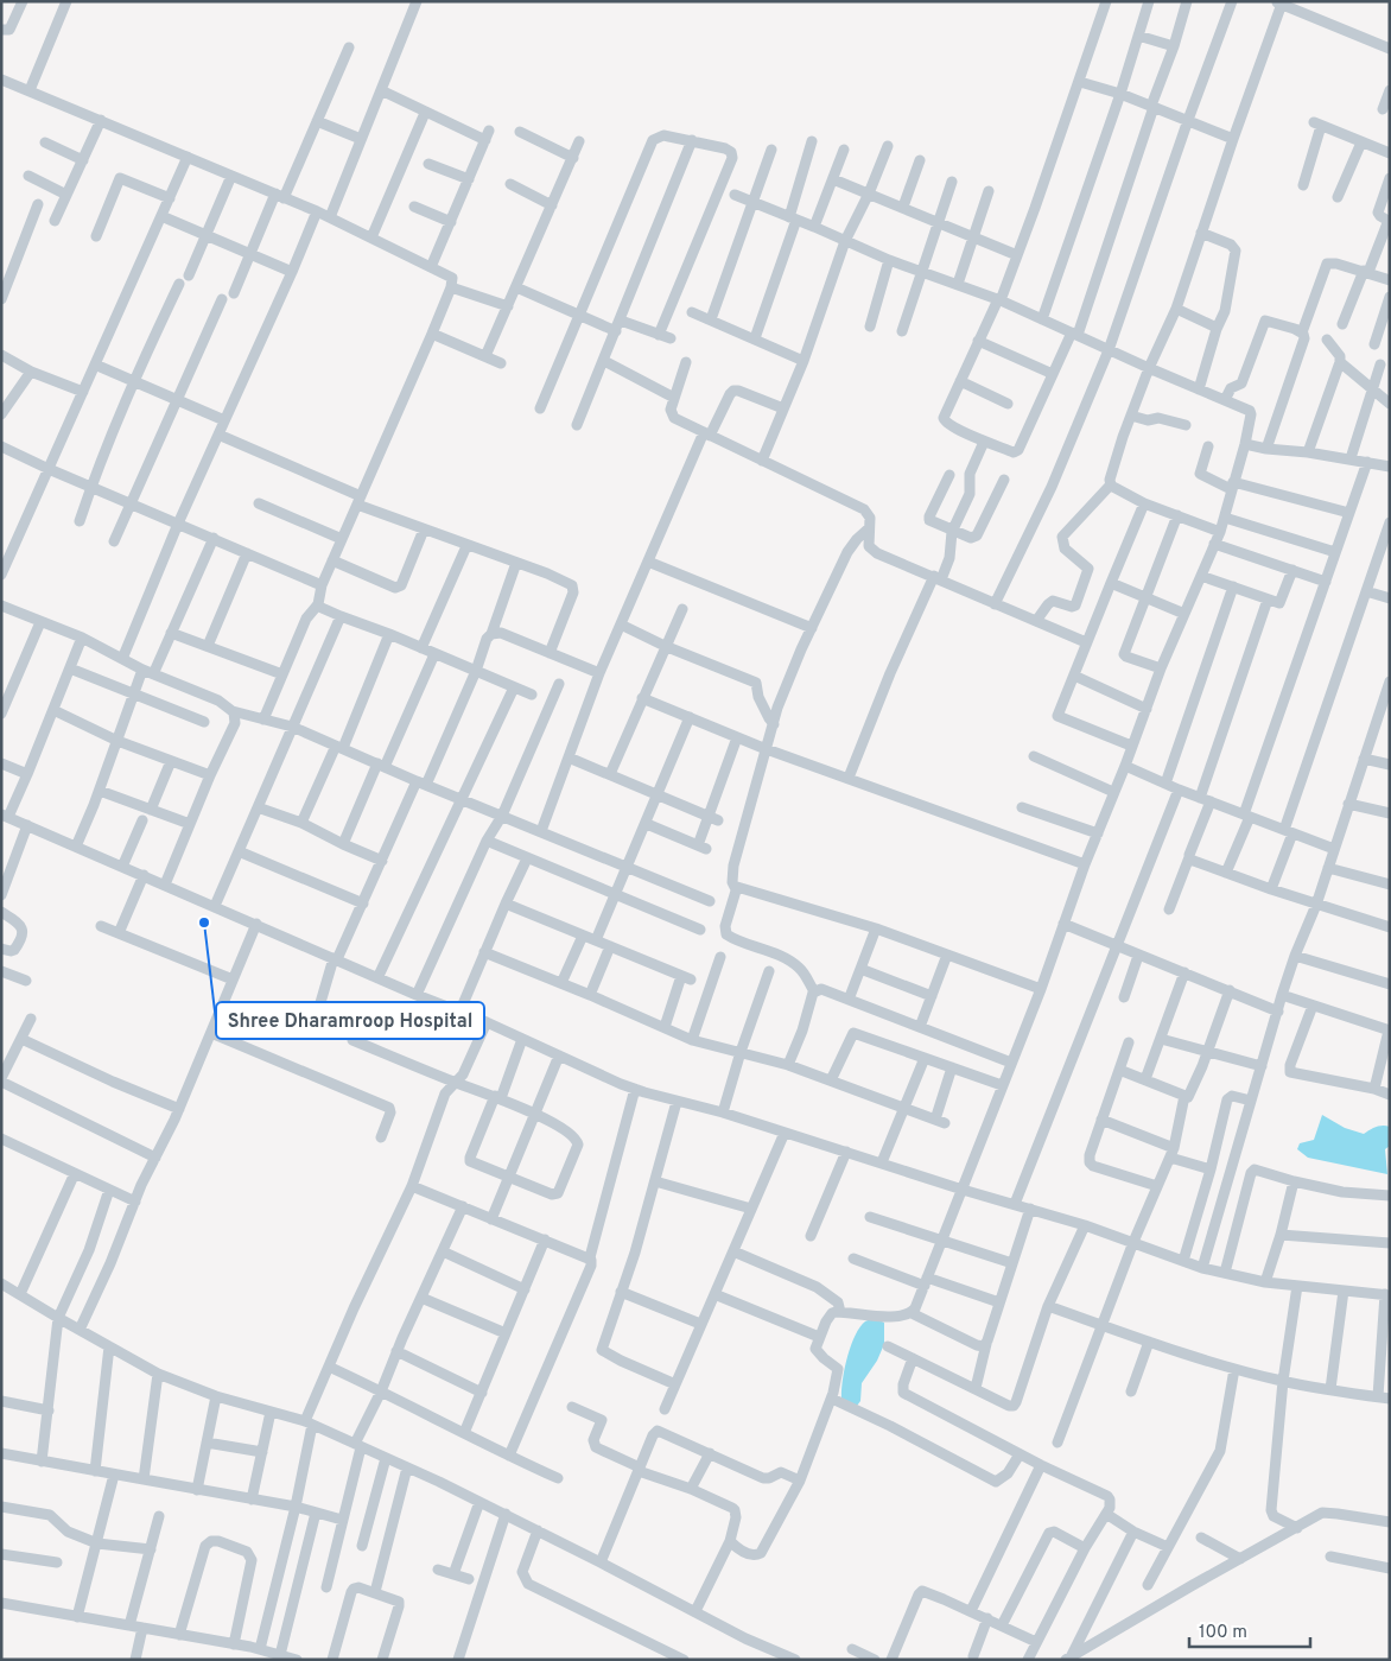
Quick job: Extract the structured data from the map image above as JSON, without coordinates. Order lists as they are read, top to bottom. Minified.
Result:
{"places":["Shree Dharamroop Hospital"],"scale_bar":"100 m"}
